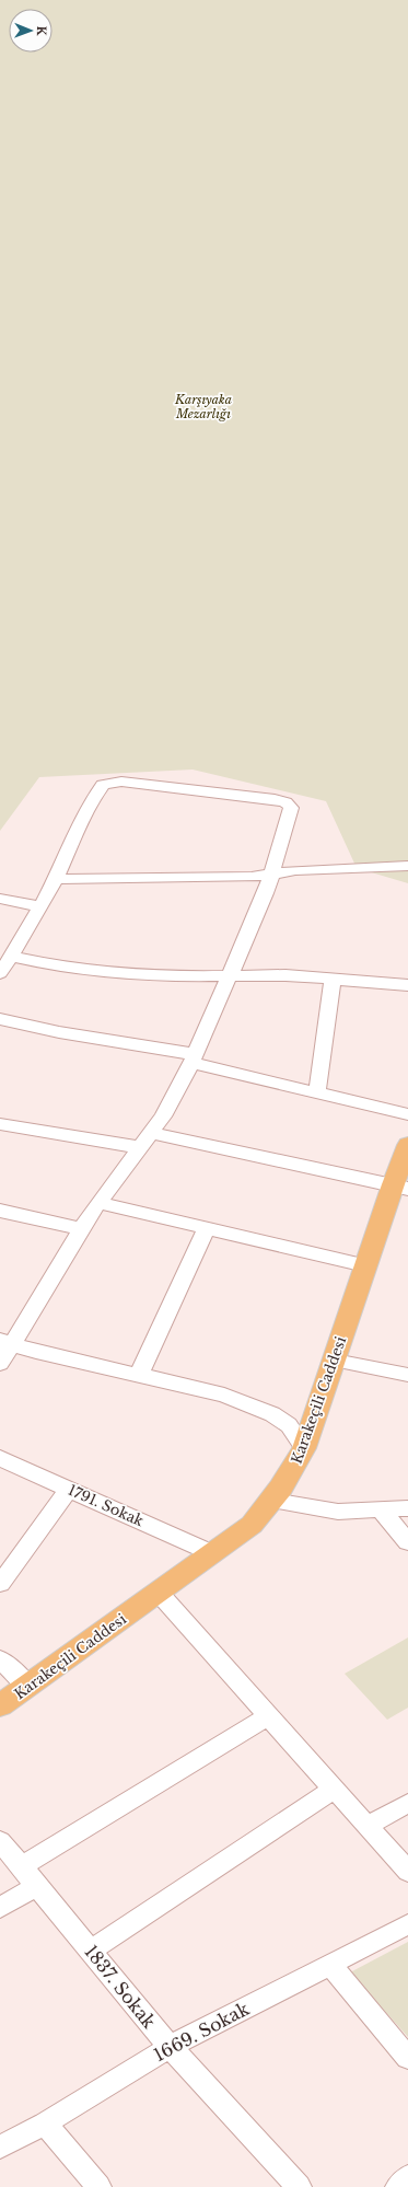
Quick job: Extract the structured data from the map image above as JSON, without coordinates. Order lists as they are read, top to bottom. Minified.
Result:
{"streets":{"main road":["Karakeçili Caddesi"],"street":["1791. Sokak","1837. Sokak","1669. Sokak"]},"crossings":[["Karakeçili Caddesi","1791. Sokak"],["1837. Sokak","1669. Sokak"]],"parks":["Karşıyaka Mezarlığı"],"north":"right"}
